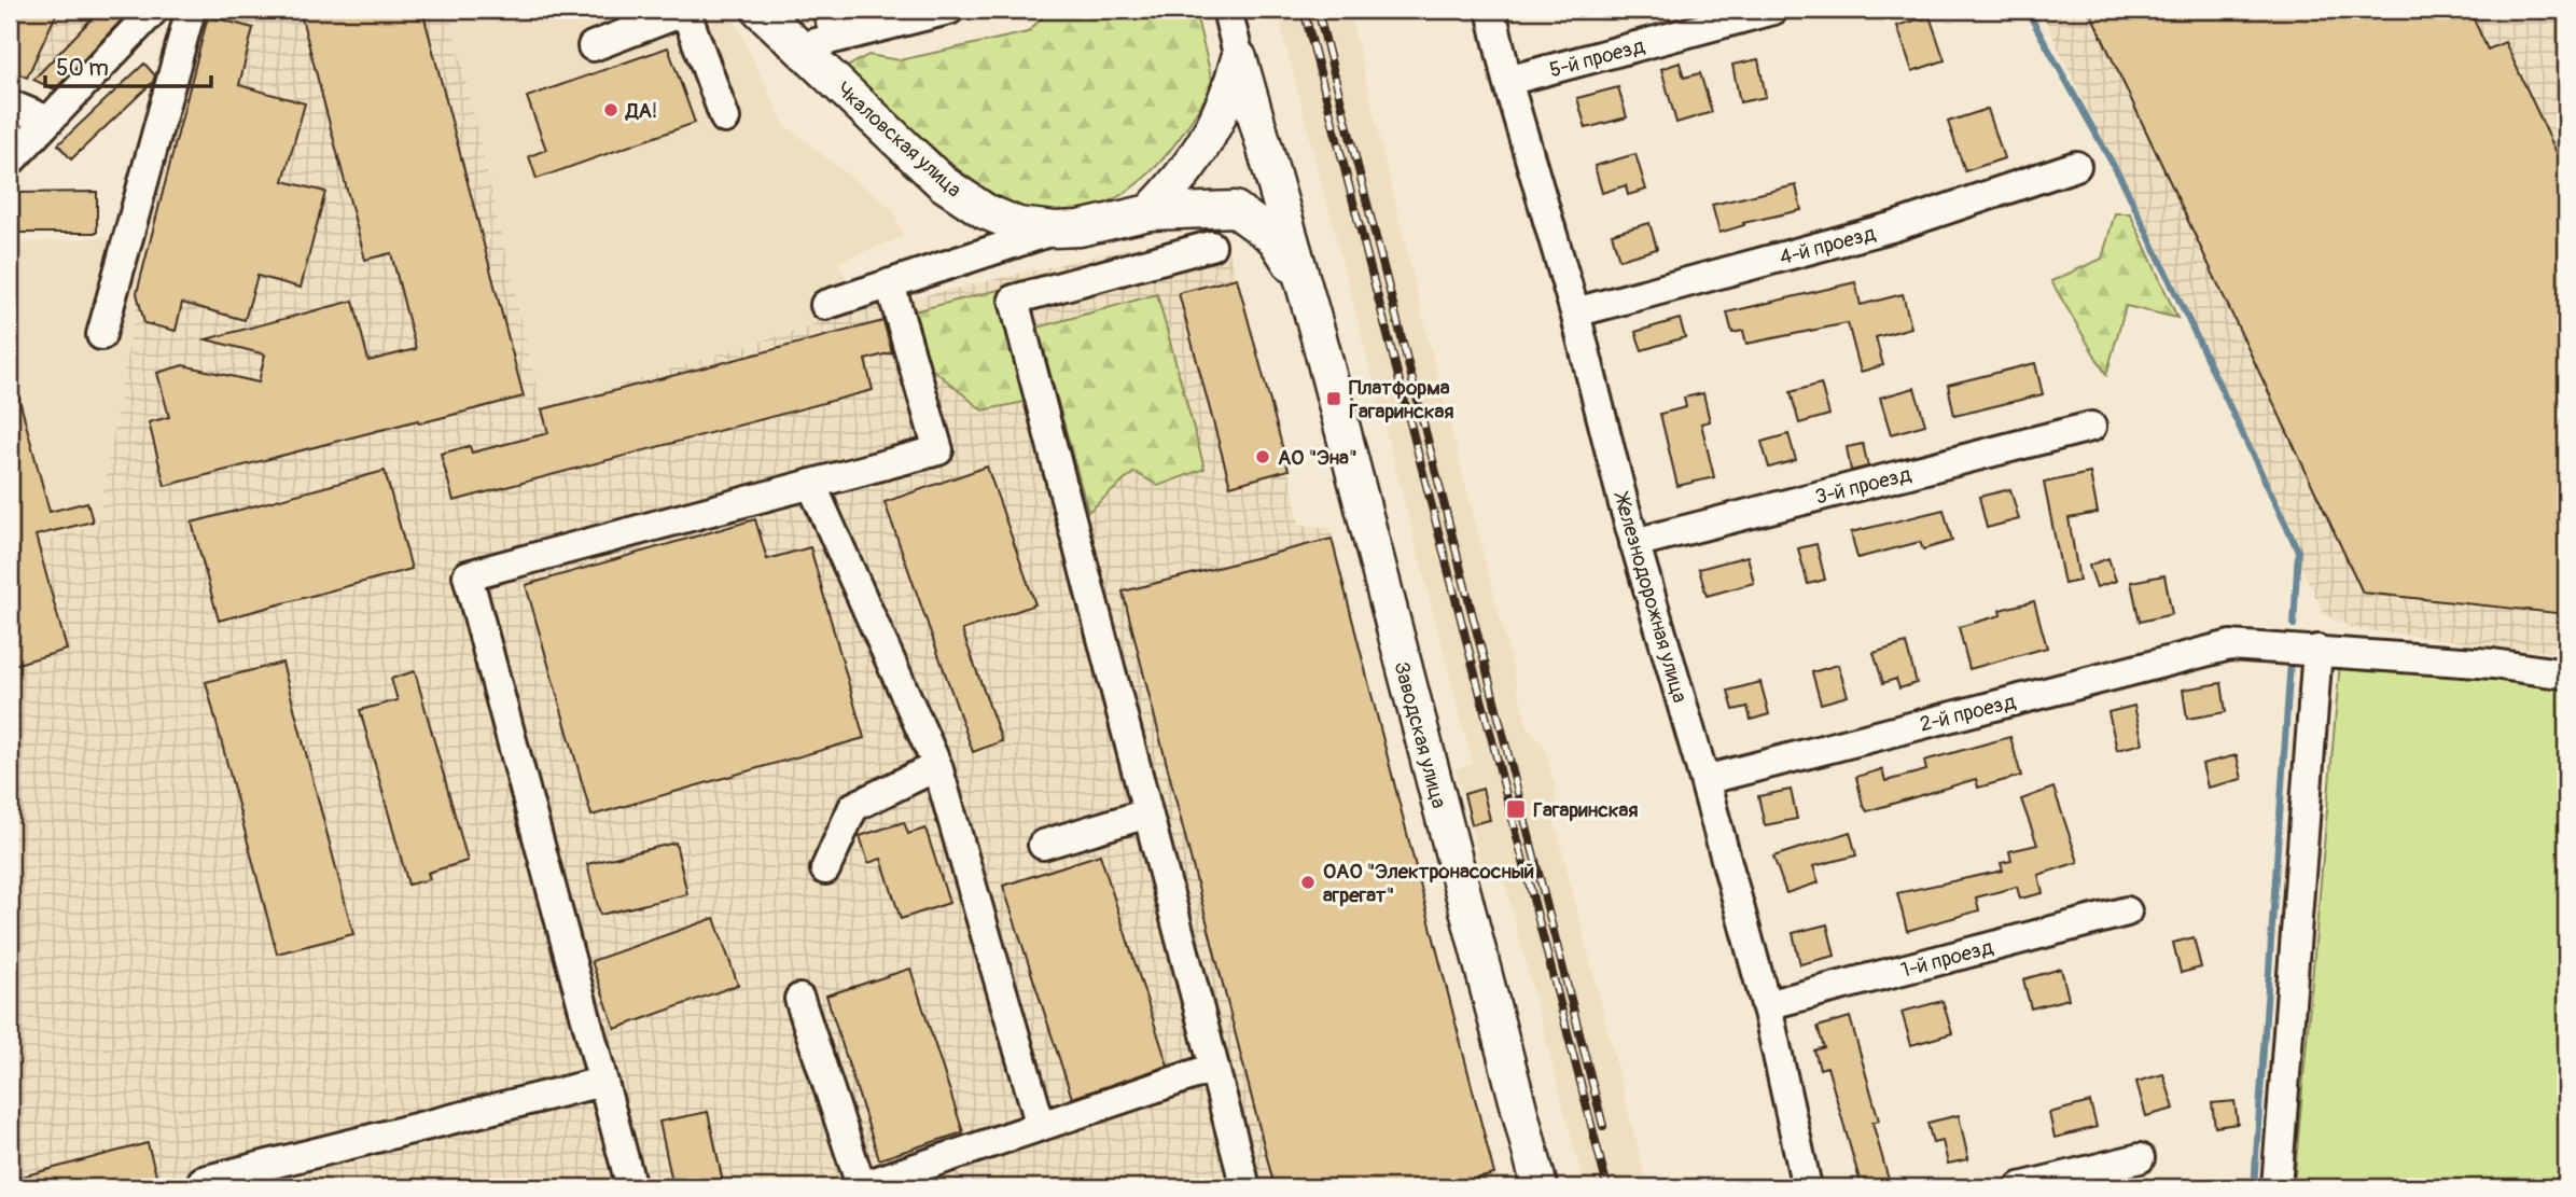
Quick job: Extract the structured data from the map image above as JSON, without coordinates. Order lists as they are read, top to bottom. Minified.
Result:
{"streets":{"main road":["Чкаловская улица","Заводская улица"],"street":["5-й проезд","4-й проезд","3-й проезд","Железнодорожная улица","2-й проезд","1-й проезд"]},"crossings":[["5-й проезд","Железнодорожная улица"],["Чкаловская улица","Заводская улица"],["4-й проезд","Железнодорожная улица"],["3-й проезд","Железнодорожная улица"],["Железнодорожная улица","2-й проезд"],["Железнодорожная улица","1-й проезд"]],"places":{"other":["ДА!","АО \"Эна\"","ОАО \"Электронасосный агрегат\""],"transit":["Платформа Гагаринская","Гагаринская"]},"scale_bar":"50 m"}
